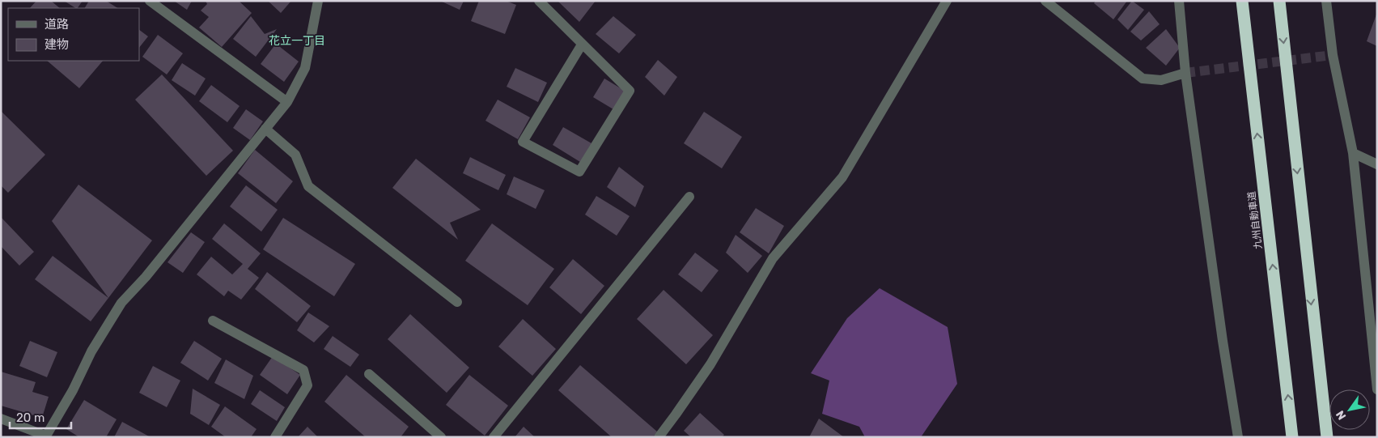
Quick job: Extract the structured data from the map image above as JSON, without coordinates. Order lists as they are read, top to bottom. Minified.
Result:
{"streets":{"highway":["九州自動車道"]},"districts":["花立一丁目"],"legend":["道路","建物"],"scale_bar":"20 m","north":"bottom left"}
